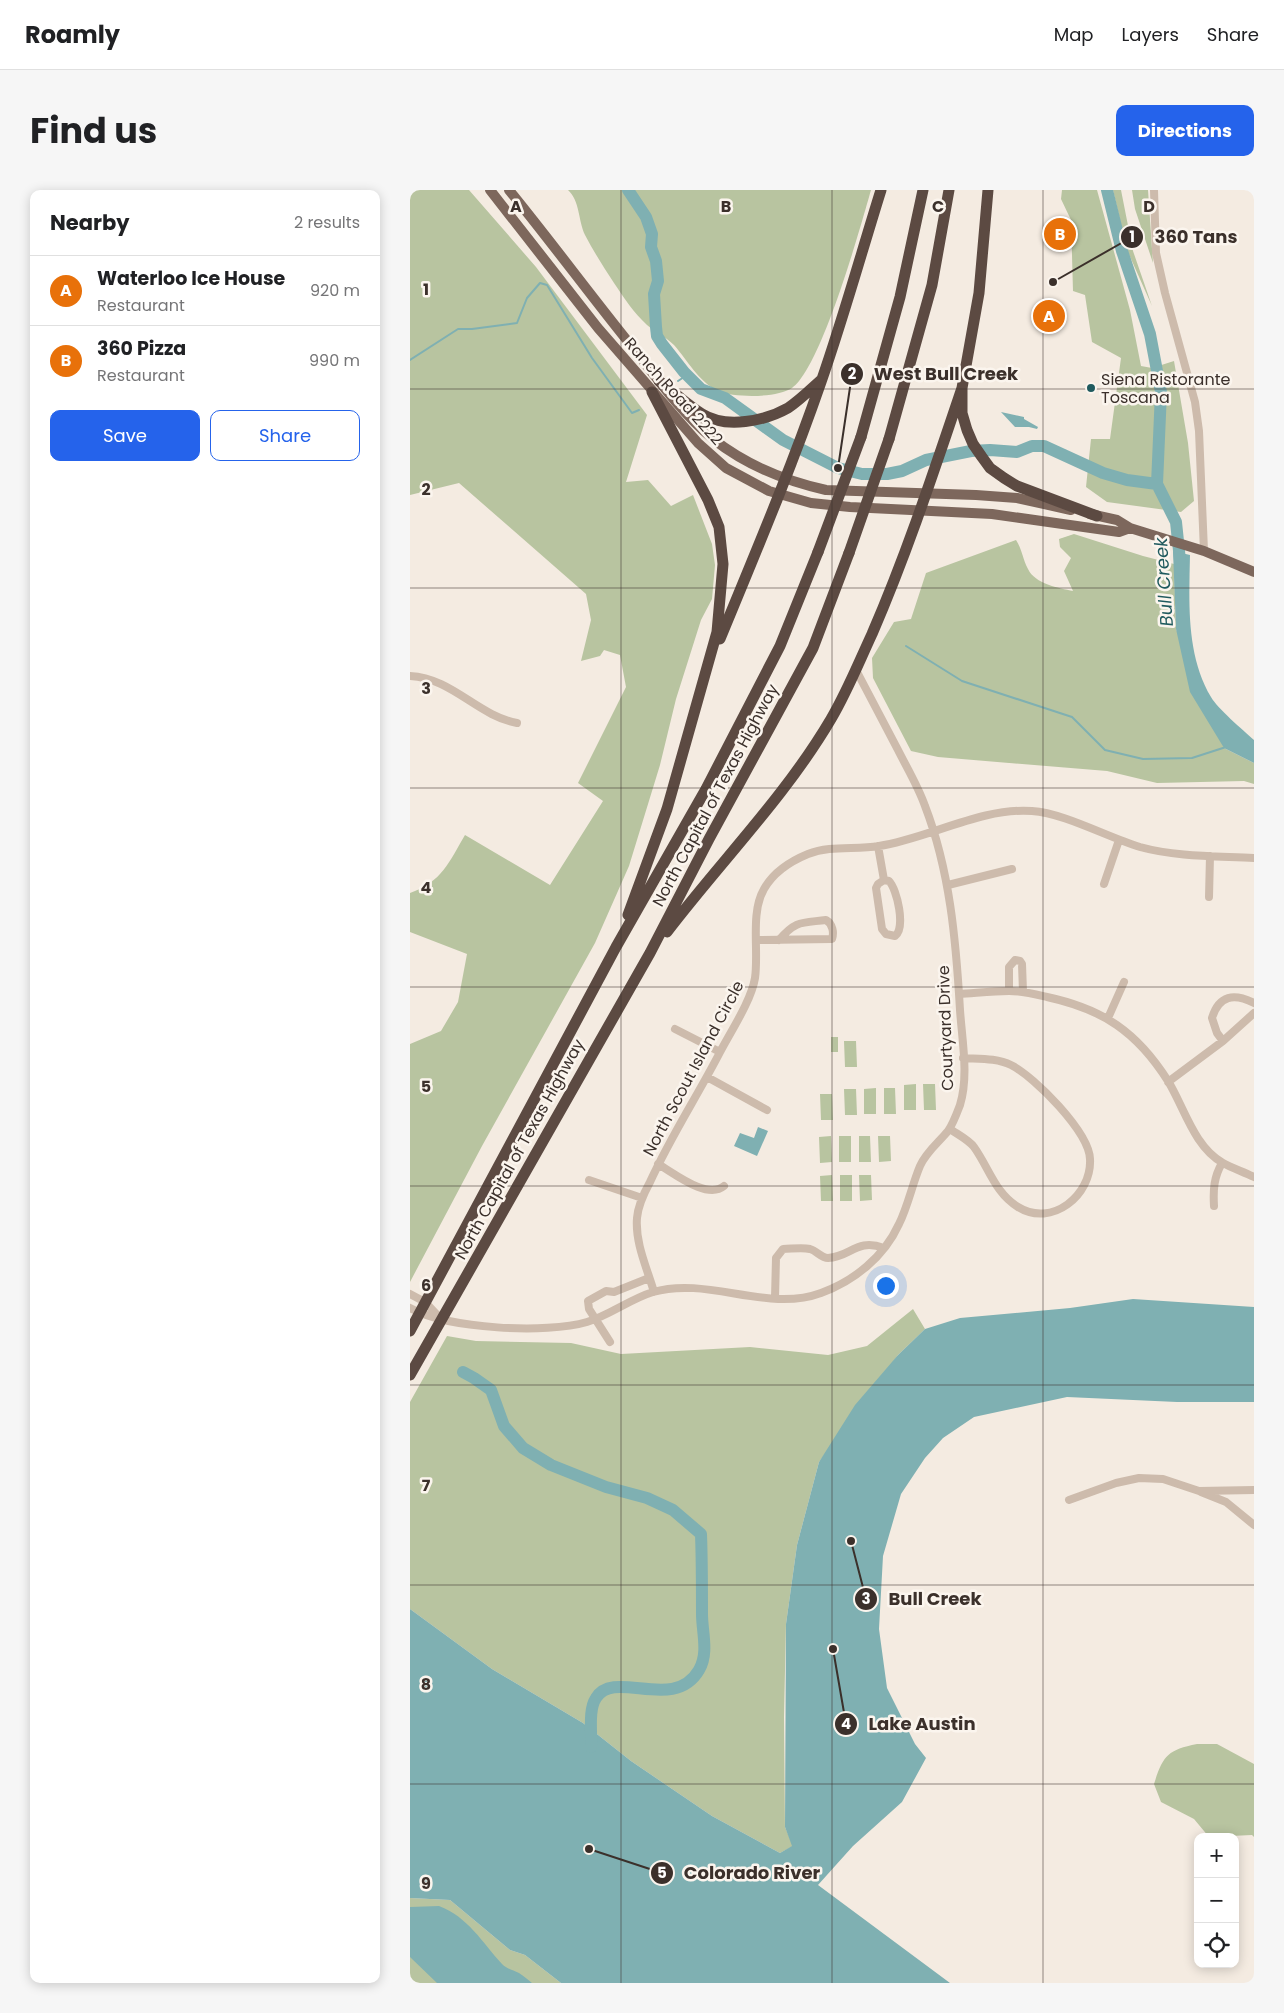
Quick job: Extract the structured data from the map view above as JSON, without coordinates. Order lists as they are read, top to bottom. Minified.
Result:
{"streets":{"highway":["North Capital of Texas Highway"],"main road":["Ranch Road 2222"],"street":["Courtyard Drive","North Scout Island Circle"]},"crossings":[["North Capital of Texas Highway","Courtyard Drive"],["Courtyard Drive","North Scout Island Circle"]],"water":["Bull Creek"],"places":["360 Tans","Siena Ristorante Toscana","West Bull Creek","Bull Creek","Lake Austin","Colorado River"],"page":{"header":"Roamly","nav":["Map","Layers","Share"],"title":"Find us","buttons":["Directions",["Save","Share"]],"heading":["Nearby","2 results"],"pins":["B","A"],"list":[{"mark":"A","name":"Waterloo Ice House","note":"Restaurant","value":"920 m"},{"mark":"B","name":"360 Pizza","note":"Restaurant","value":"990 m"}],"map_buttons":["+","−"]},"grid":{"columns":["A","B","C","D"],"rows":["1","2","3","4","5","6","7","8","9"]}}
